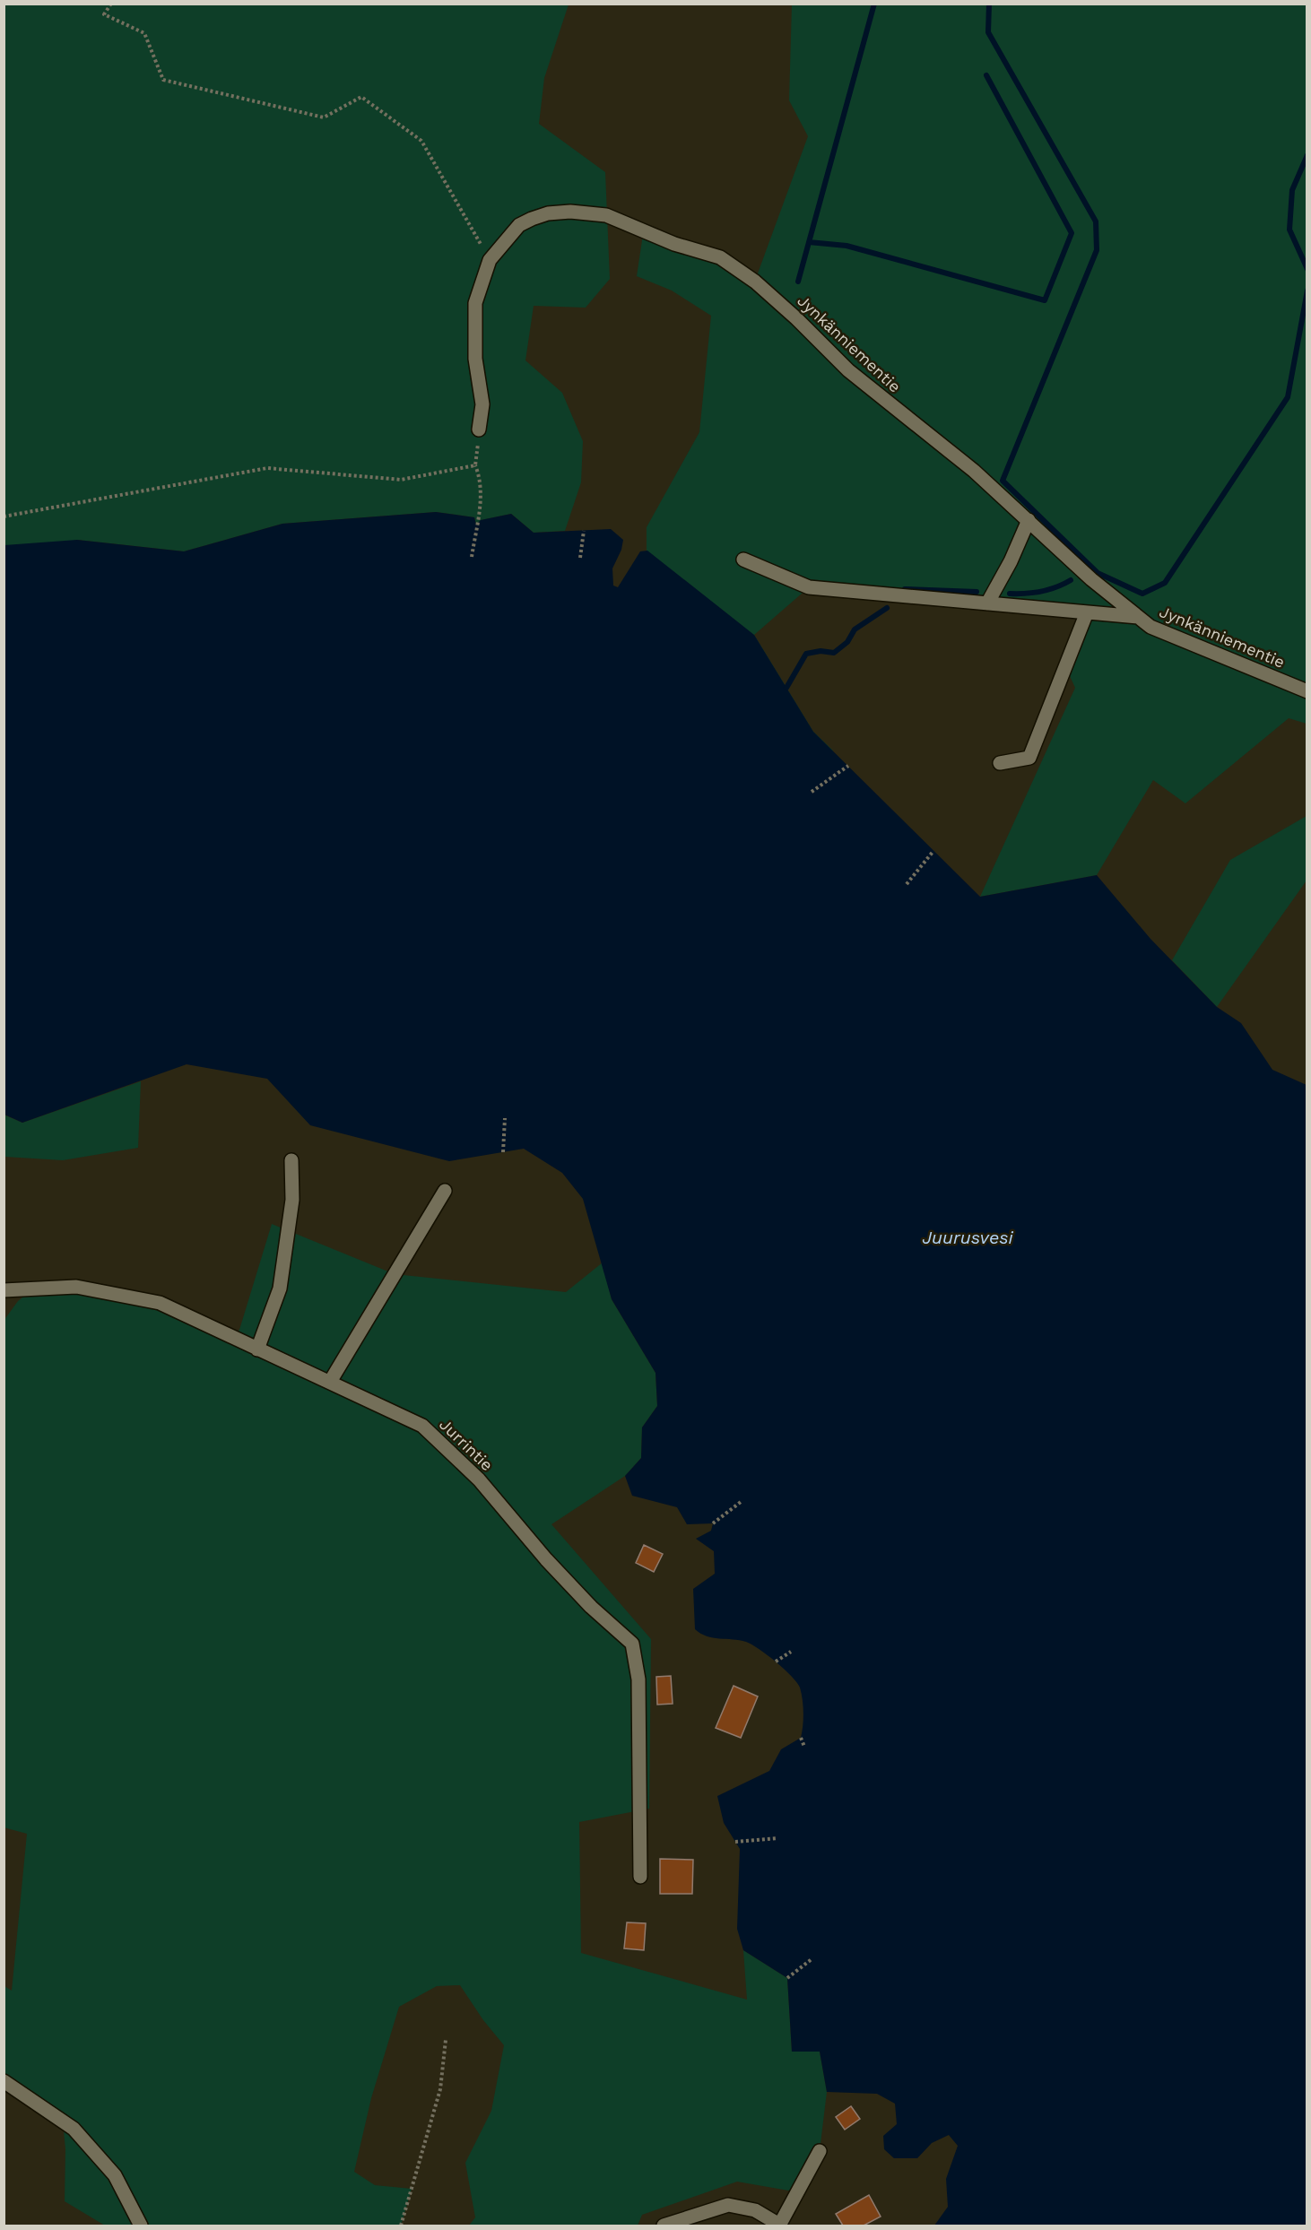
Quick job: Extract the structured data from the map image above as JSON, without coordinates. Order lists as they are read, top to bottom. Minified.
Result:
{"streets":{"street":["Jynkänniementie","Jurrintie"]},"water":["Juurusvesi"]}
